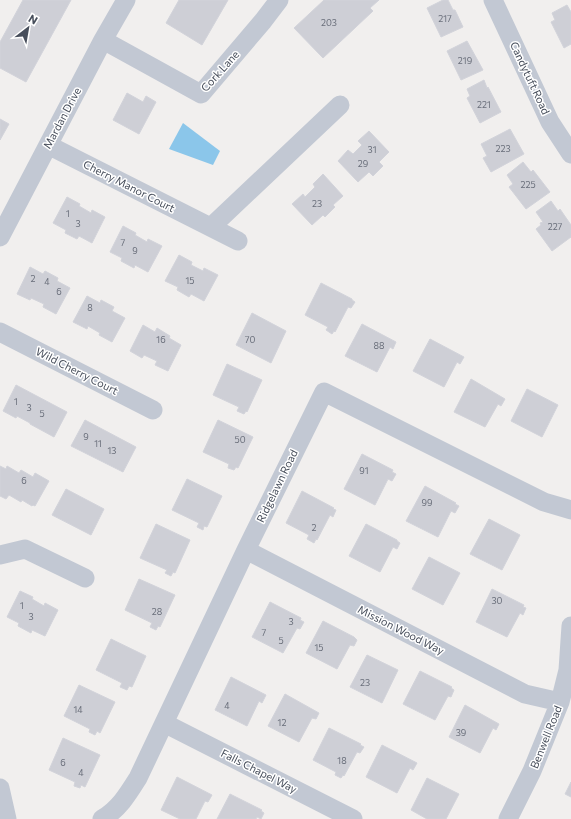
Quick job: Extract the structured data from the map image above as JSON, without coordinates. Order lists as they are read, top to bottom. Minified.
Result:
{"streets":{"street":["Cork Lane","Candytuft Road","Mardan Drive","Cherry Manor Court","Wild Cherry Court","Ridgelawn Road","Mission Wood Way","Benwell Road","Falls Chapel Way"]},"crossings":[["Cork Lane","Mardan Drive"],["Mardan Drive","Cherry Manor Court"],["Ridgelawn Road","Mission Wood Way"],["Ridgelawn Road","Falls Chapel Way"],["Mission Wood Way","Benwell Road"]],"house_numbers":["217","203","219","221","223","31","29","225","23","1","3","227","7","9","2","15","4","6","8","16","70","88","1","3","5","9","50","11","13","91","6","99","2","30","1","28","3","3","7","5","15","23","4","14","12","39","18","6","4"],"north":"top right"}
